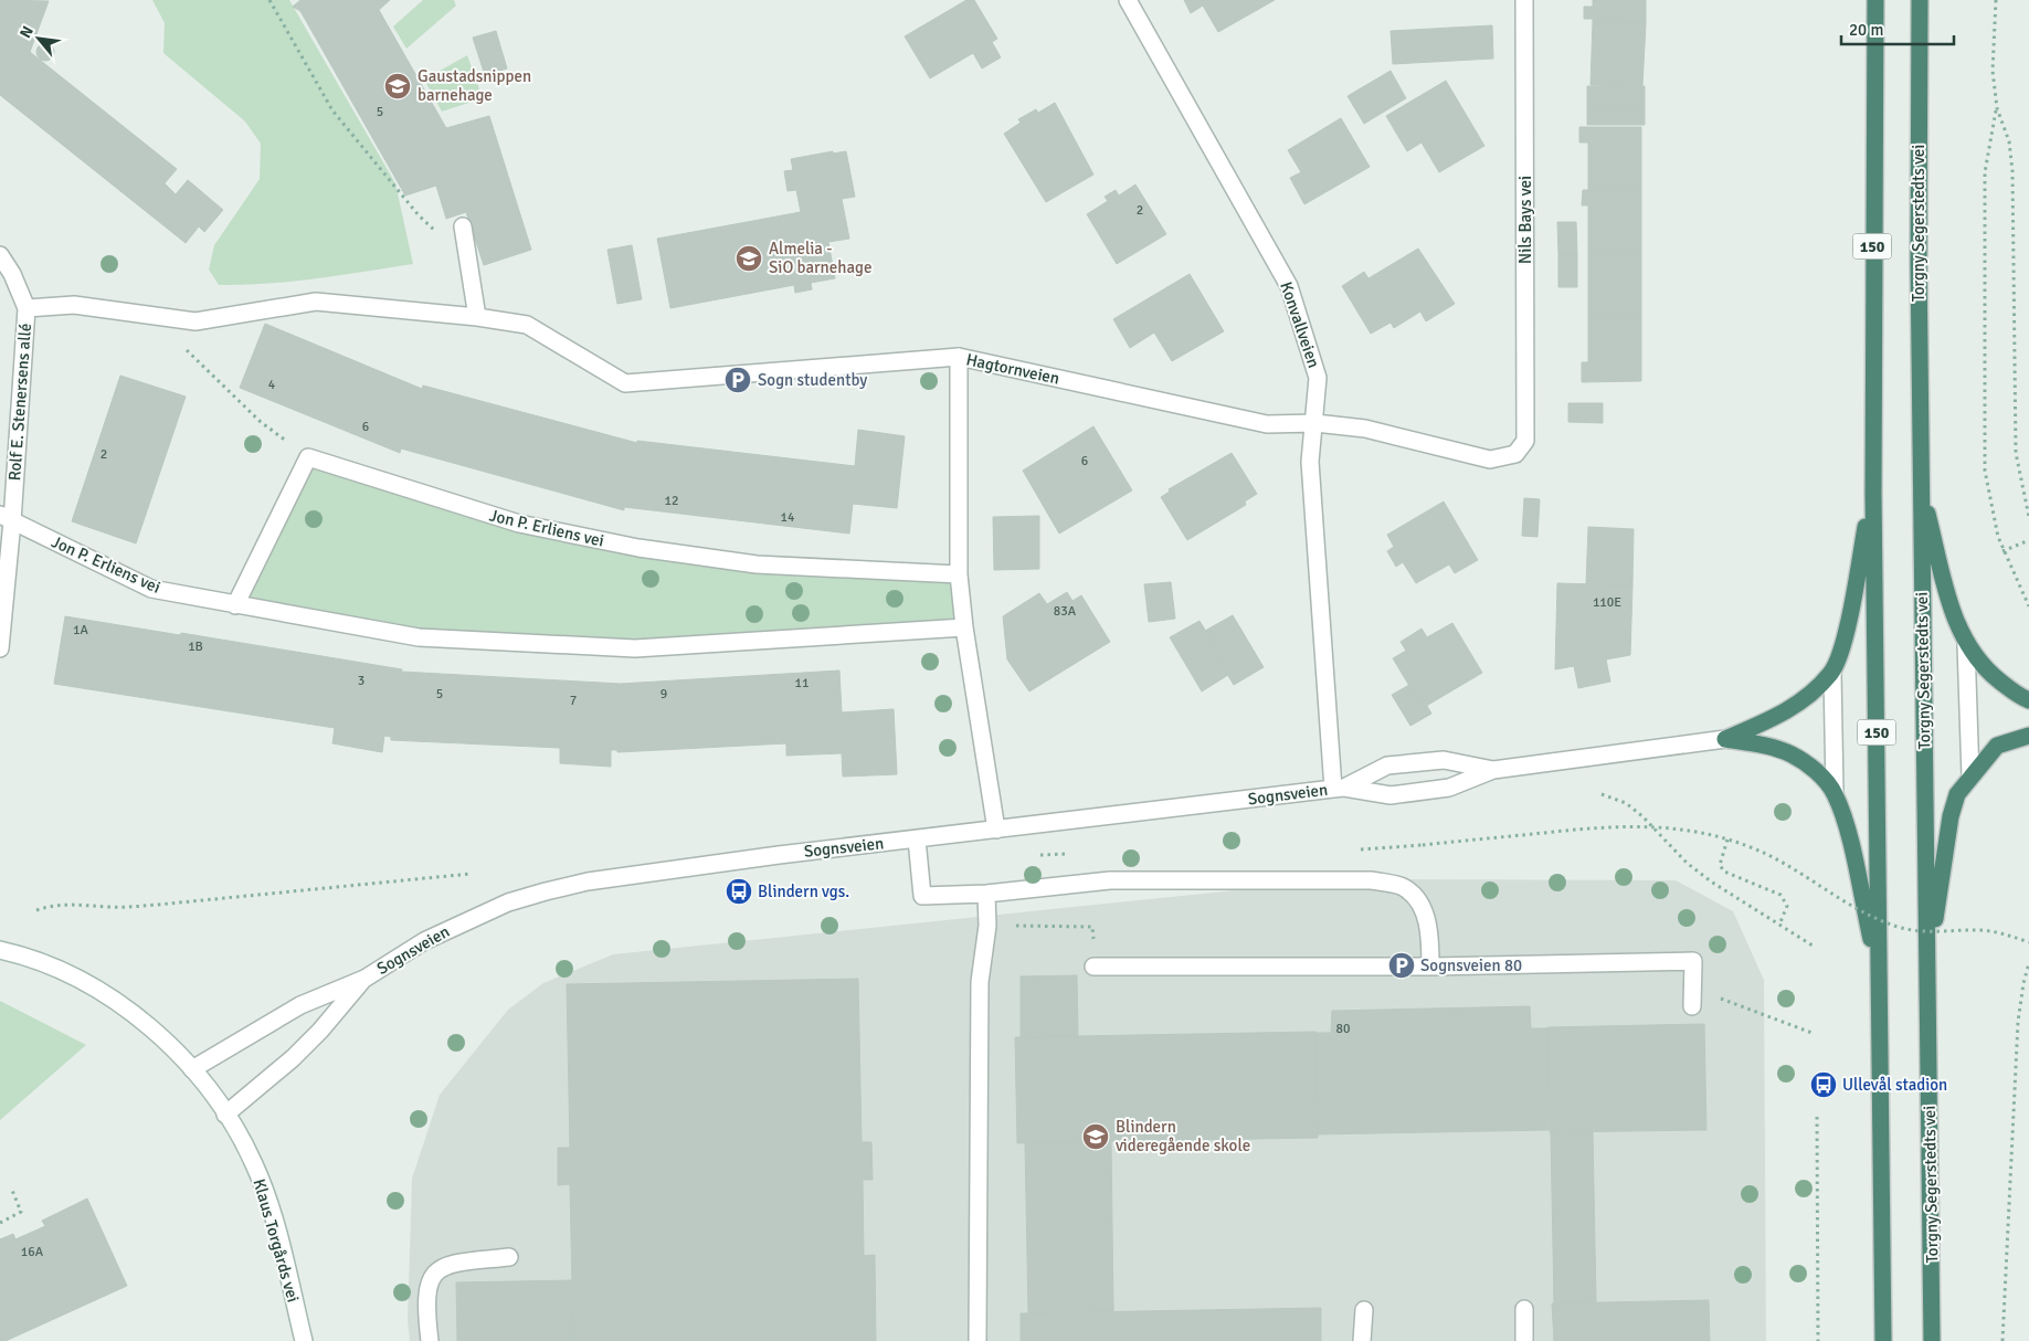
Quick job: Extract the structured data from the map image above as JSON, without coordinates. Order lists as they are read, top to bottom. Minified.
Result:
{"streets":{"highway":["Torgny Segerstedts vei","150"],"street":["Nils Bays vei","Konvallveien","Hagtornveien","Rolf E. Stenersens allé","Jon P. Erliens vei","Sognsveien","Klaus Torgårds vei"]},"crossings":[["Nils Bays vei","Hagtornveien"],["Konvallveien","Hagtornveien"],["Konvallveien","Sognsveien"],["Hagtornveien","Jon P. Erliens vei"],["Hagtornveien","Sognsveien"],["Rolf E. Stenersens allé","Jon P. Erliens vei"],["Sognsveien","Klaus Torgårds vei"]],"places":{"school or university":["Gaustadsnippen barnehage","Almelia - SiO barnehage","Blindern videregående skole"],"parking":["Sogn studentby","Sognsveien 80"],"bus stop":["Blindern vgs.","Ullevål stadion"]},"house_numbers":["5","2","4","6","2","6","12","14","110E","83A","1A","1B","3","11","5","9","7","80","16A"],"scale_bar":"20 m","north":"top left"}
